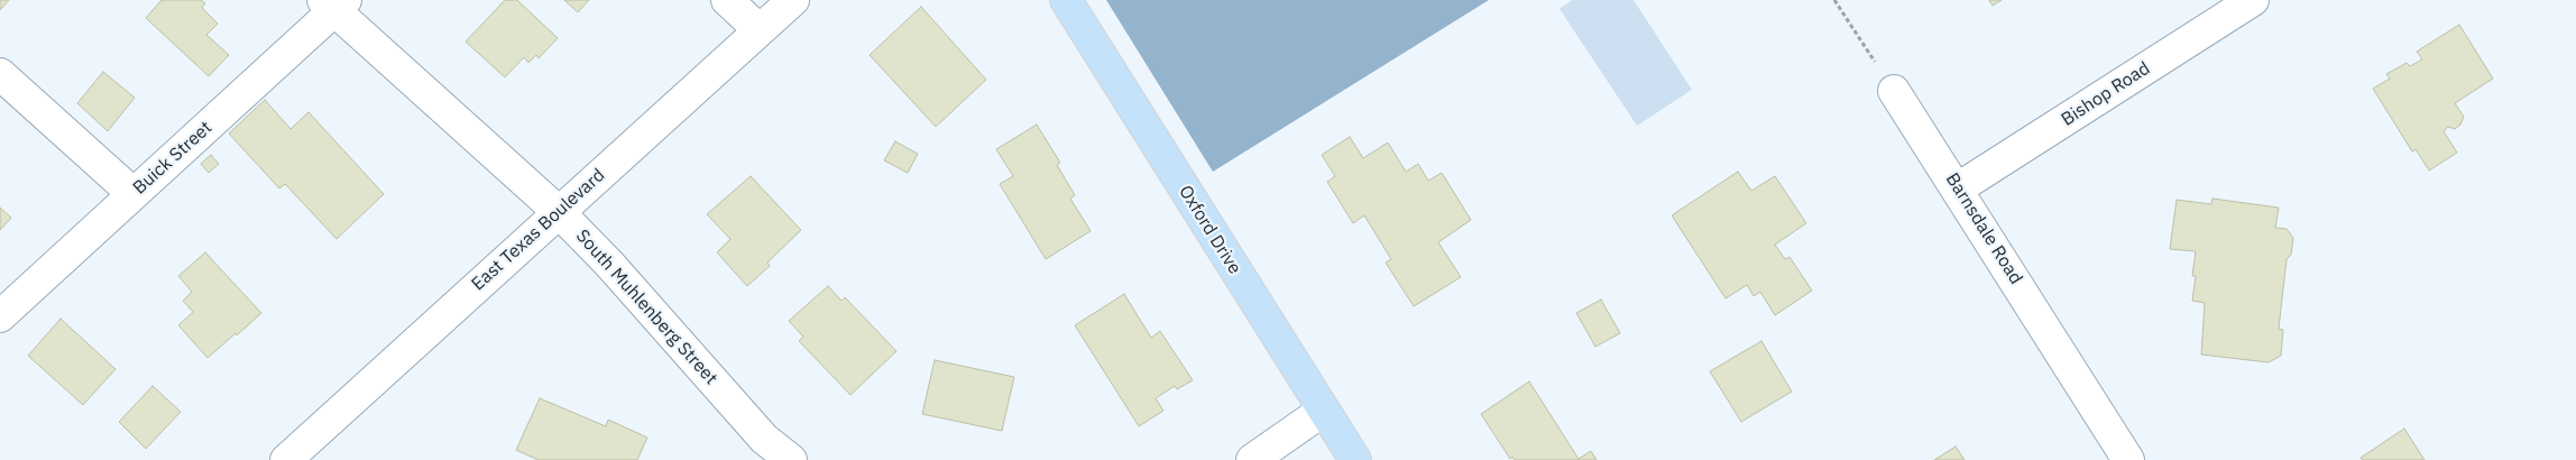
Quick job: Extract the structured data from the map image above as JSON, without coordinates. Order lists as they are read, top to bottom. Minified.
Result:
{"streets":{"main road":["Oxford Drive"],"street":["Bishop Road","Buick Street","Barnsdale Road","East Texas Boulevard","South Muhlenberg Street"]},"crossings":[["Bishop Road","Barnsdale Road"],["Buick Street","South Muhlenberg Street"],["East Texas Boulevard","South Muhlenberg Street"]]}
